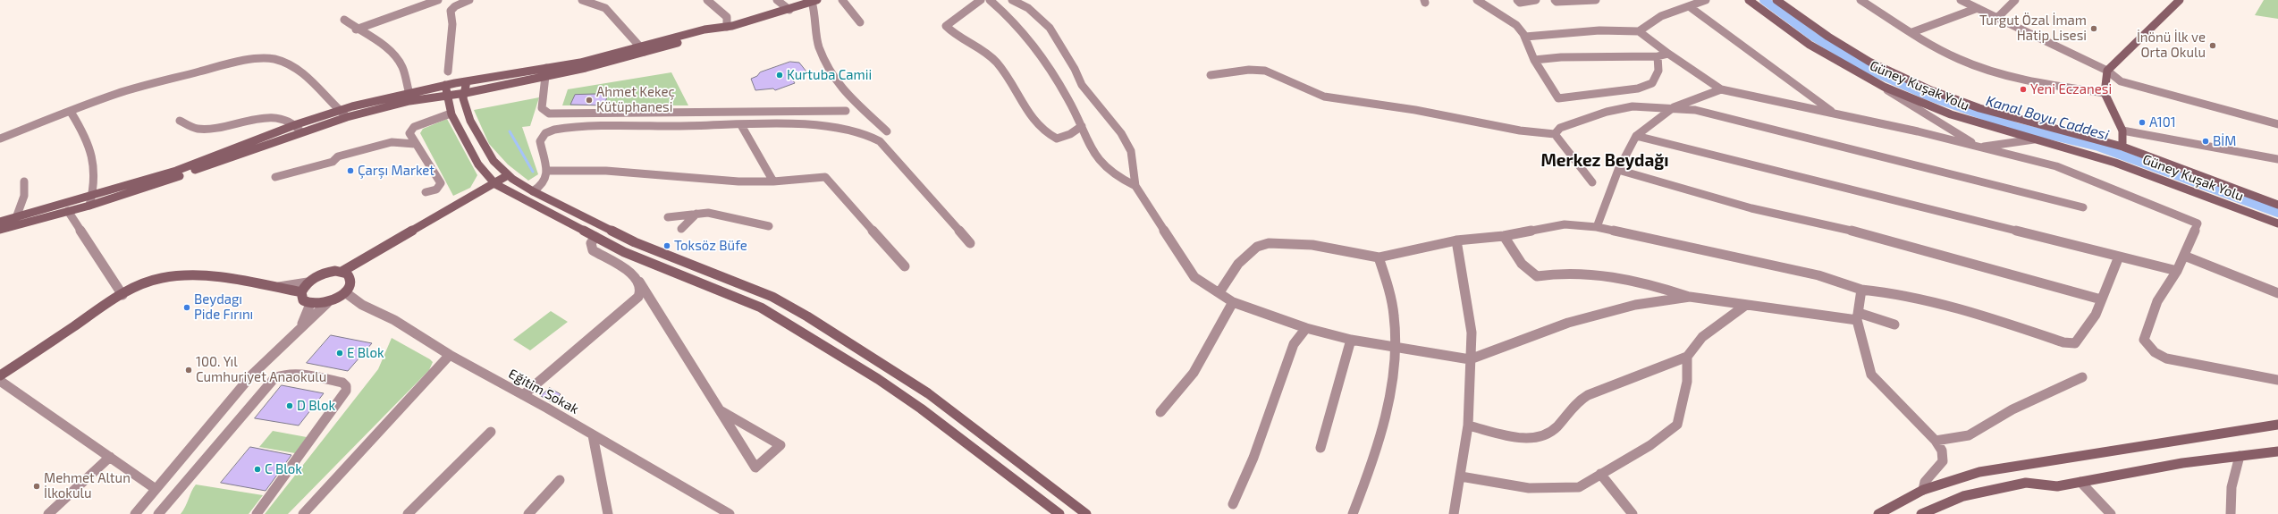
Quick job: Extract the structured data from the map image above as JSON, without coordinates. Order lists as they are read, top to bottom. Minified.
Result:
{"streets":{"main road":["Güney Kuşak Yolu"],"street":["Eğitim Sokak"]},"districts":["Merkez Beydağı"],"water":["Kanal Boyu Caddesi"],"places":["Turgut Özal İmam Hatip Lisesi","İnönü İlk ve Orta Okulu","Kurtuba Camii","Yeni Eczanesi","Ahmet Kekeç Kütüphanesi","A101","BİM","Çarşı Market","Toksöz Büfe","Beydagı Pide Fırını","E Blok","100. Yıl Cumhuriyet Anaokulu","D Blok","C Blok","Mehmet Altun İlkokulu"]}
